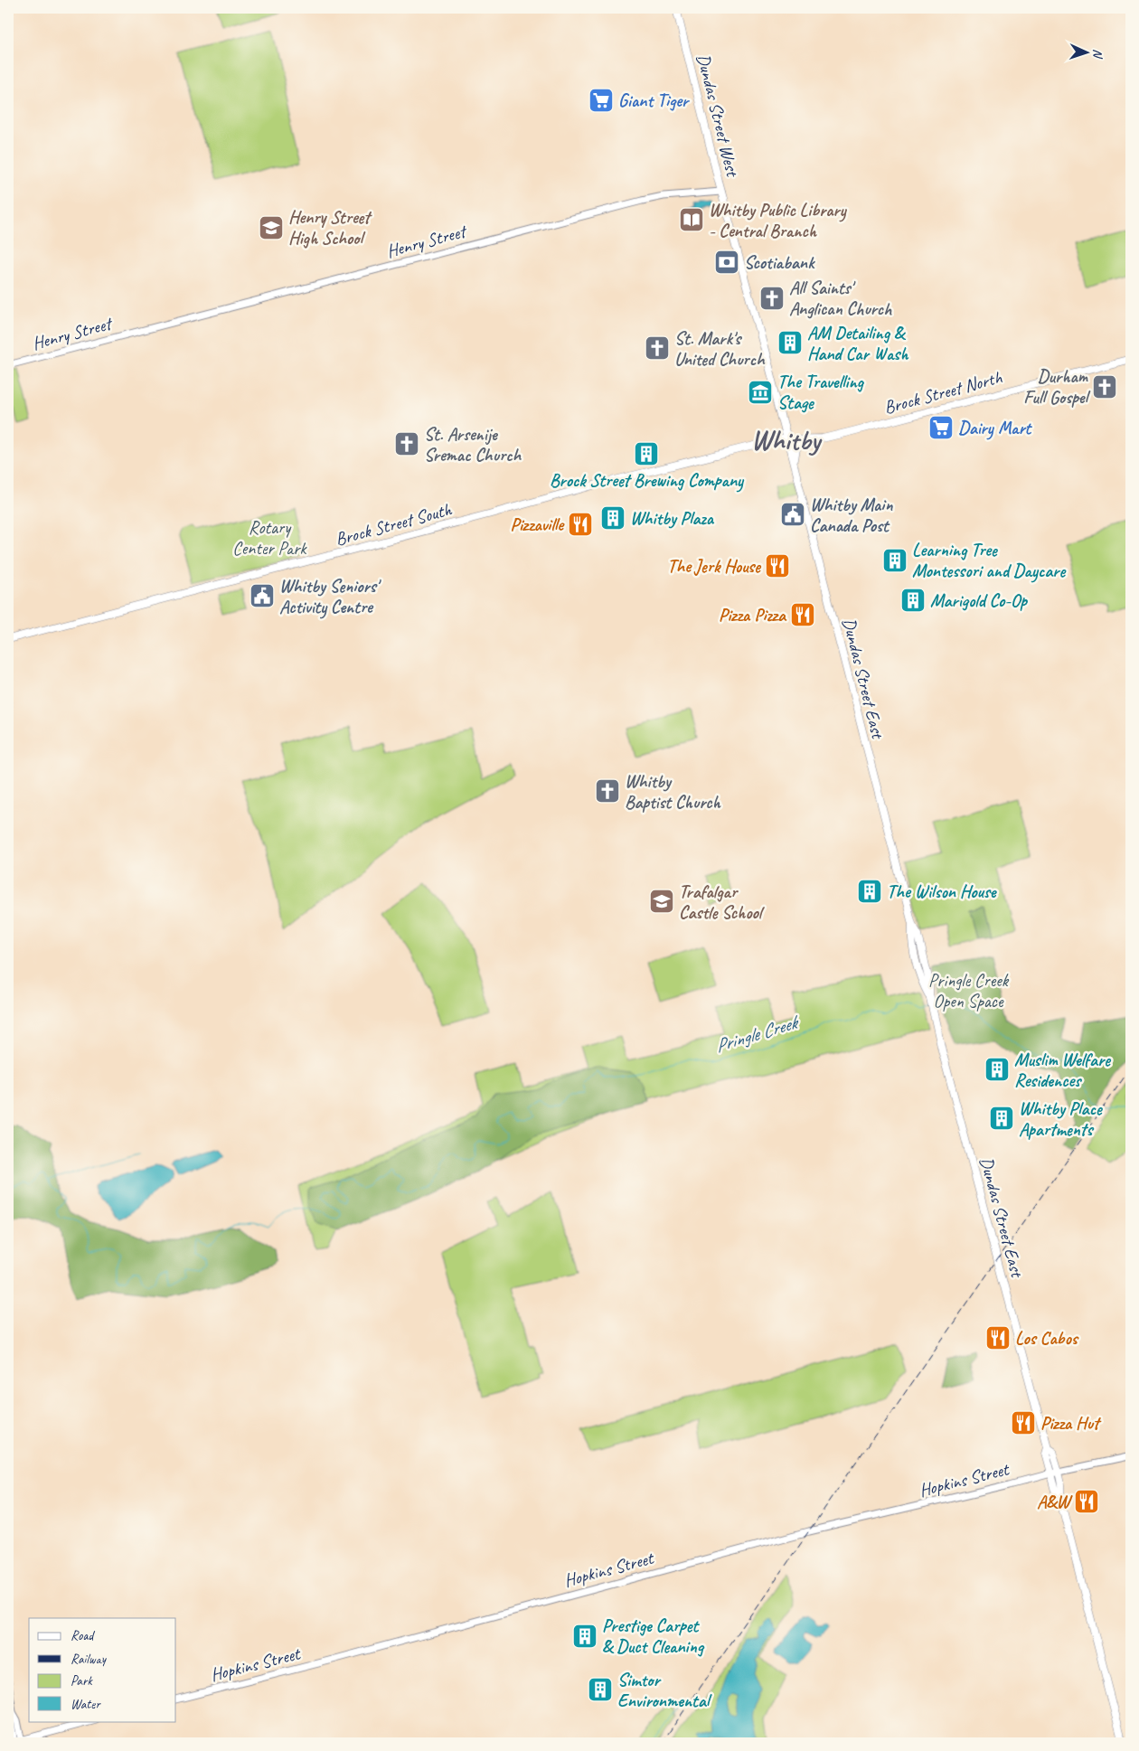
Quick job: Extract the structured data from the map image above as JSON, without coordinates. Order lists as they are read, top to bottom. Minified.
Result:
{"streets":{"main road":["Dundas Street West","Henry Street","Brock Street North","Brock Street South","Dundas Street East","Hopkins Street"]},"crossings":[["Dundas Street West","Henry Street"],["Dundas Street West","Brock Street North"],["Dundas Street West","Brock Street South"],["Dundas Street West","Dundas Street East"],["Brock Street North","Brock Street South"],["Brock Street North","Dundas Street East"],["Brock Street South","Dundas Street East"],["Dundas Street East","Hopkins Street"]],"districts":["Whitby"],"water":["Pringle Creek"],"parks":["Rotary Center Park","Pringle Creek Open Space"],"places":{"supermarket":["Giant Tiger","Dairy Mart"],"library":["Whitby Public Library - Central Branch"],"school or university":["Henry Street High School","Trafalgar Castle School"],"bank":["Scotiabank"],"church":["All Saints' Anglican Church","St. Mark's United Church","Durham Full Gospel","St. Arsenije Sremac Church","Whitby Baptist Church"],"building":["AM Detailing & Hand Car Wash","Brock Street Brewing Company","Whitby Plaza","Learning Tree Montessori and Daycare","Marigold Co-Op","The Wilson House","Muslim Welfare Residences","Whitby Place Apartments","Prestige Carpet & Duct Cleaning","Simtor Environmental"],"museum":["The Travelling Stage"],"public building":["Whitby Main Canada Post","Whitby Seniors' Activity Centre"],"restaurant":["Pizzaville","The Jerk House","Pizza Pizza","Los Cabos","Pizza Hut","A&W"]},"legend":["Road","Railway","Park","Water"],"north":"right"}
